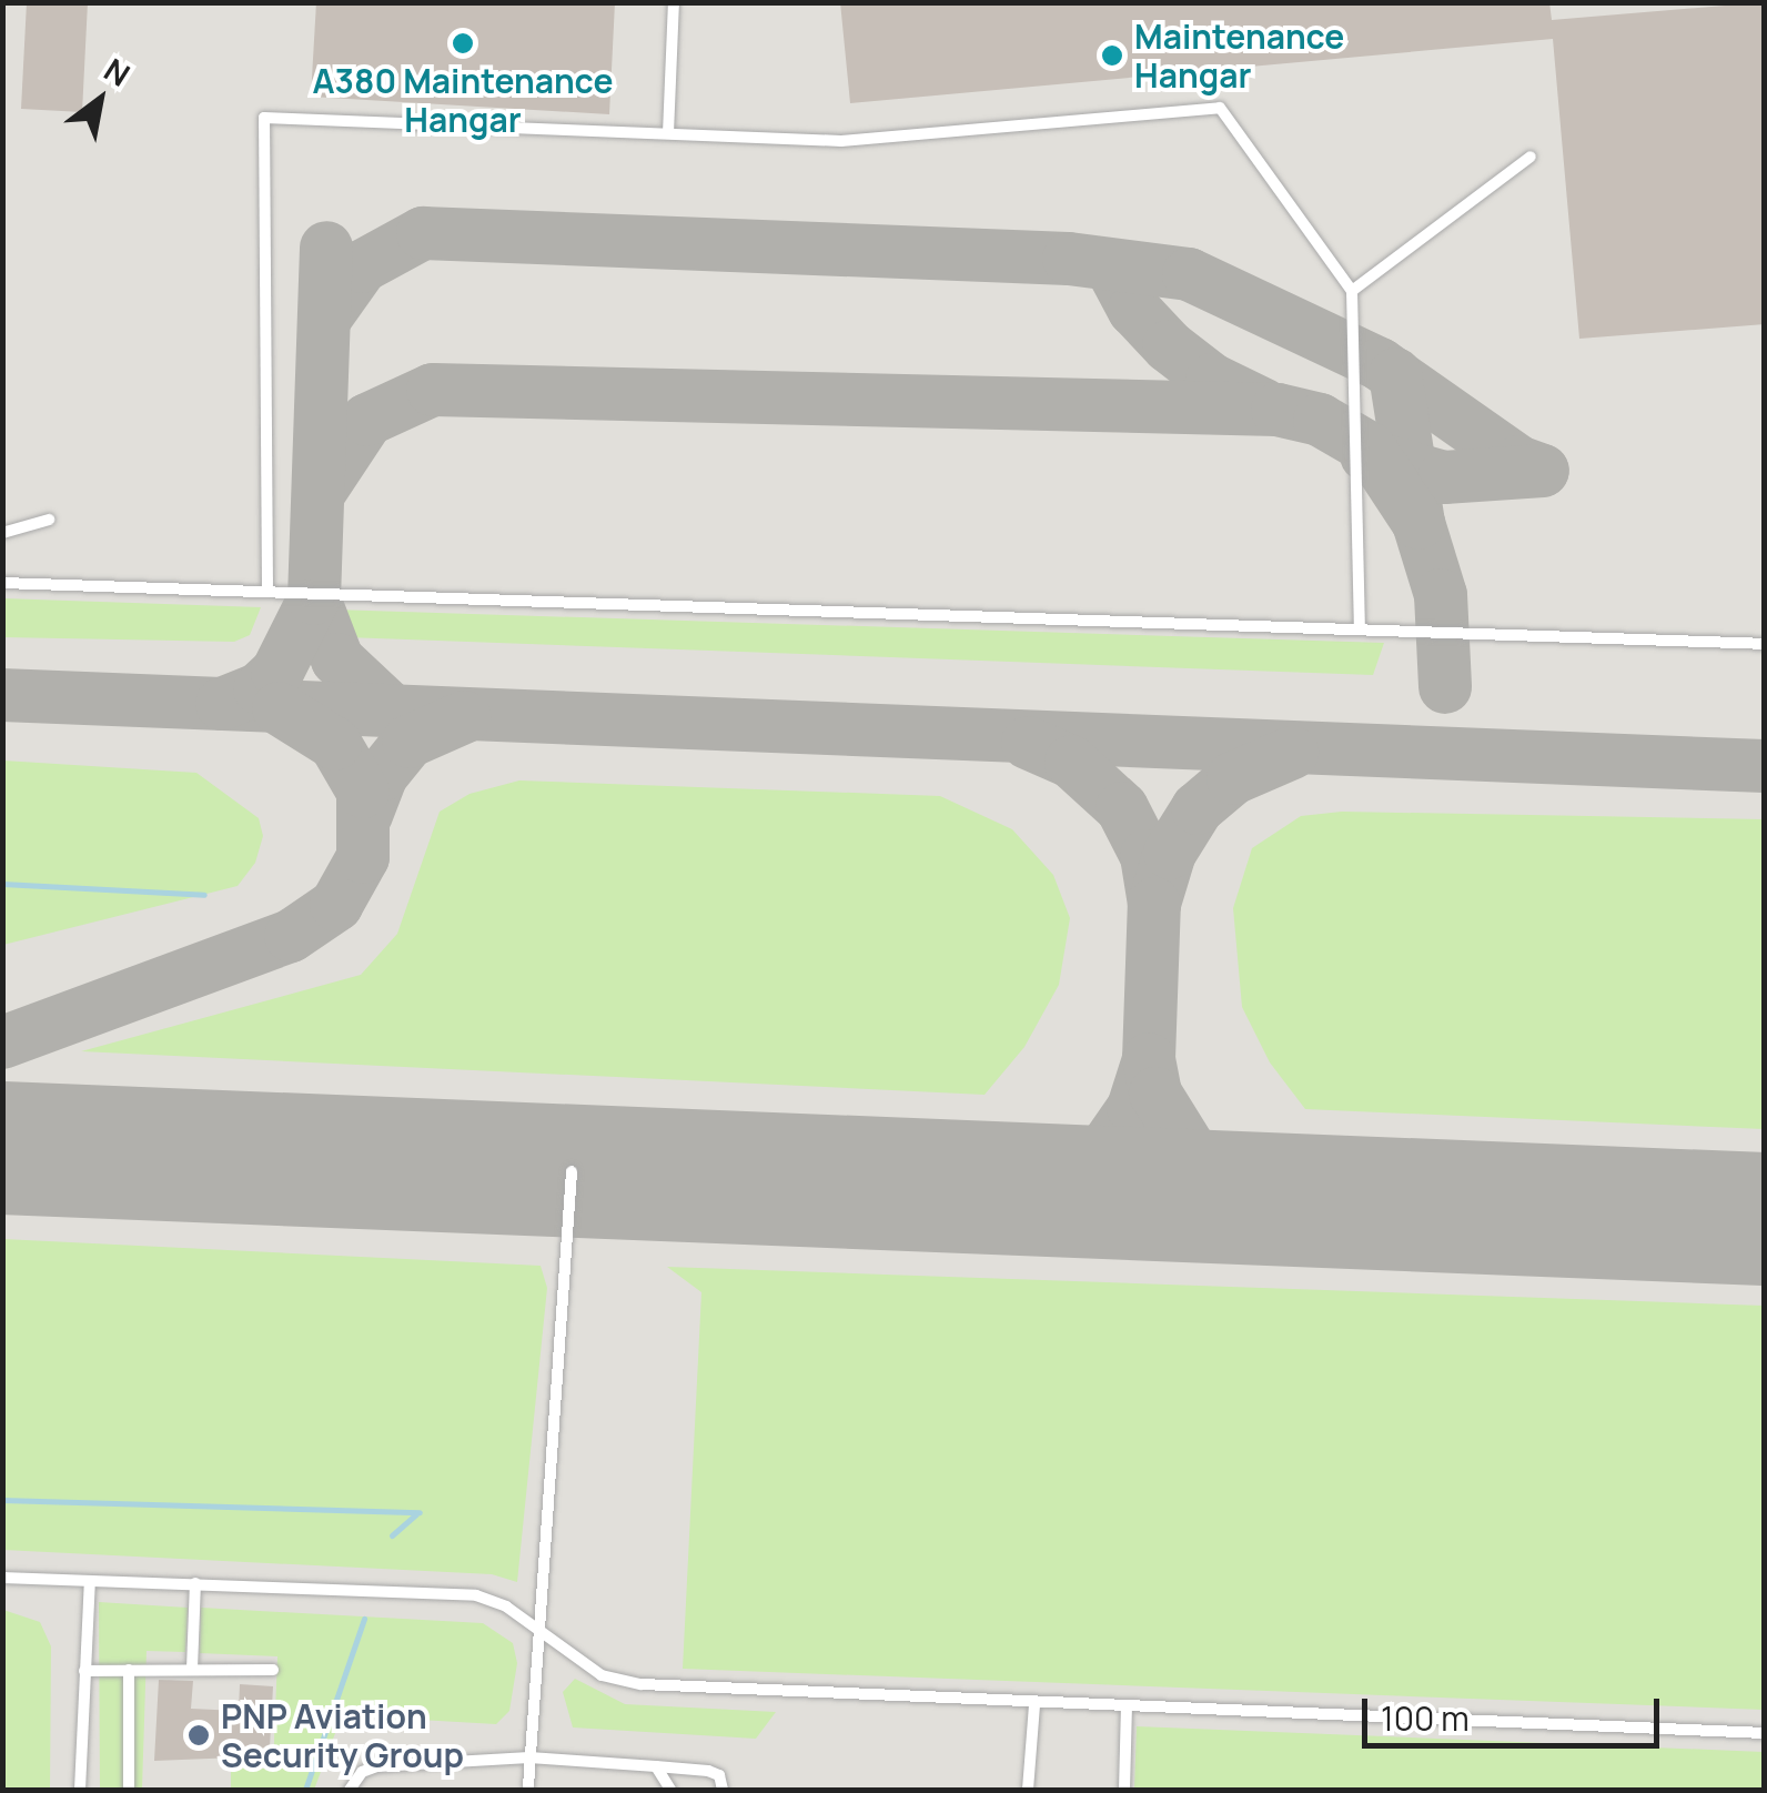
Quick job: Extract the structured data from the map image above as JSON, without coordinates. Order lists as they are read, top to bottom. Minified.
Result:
{"places":["A380 Maintenance Hangar","Maintenance Hangar","PNP Aviation Security Group"],"scale_bar":"100 m","north":"top right"}
